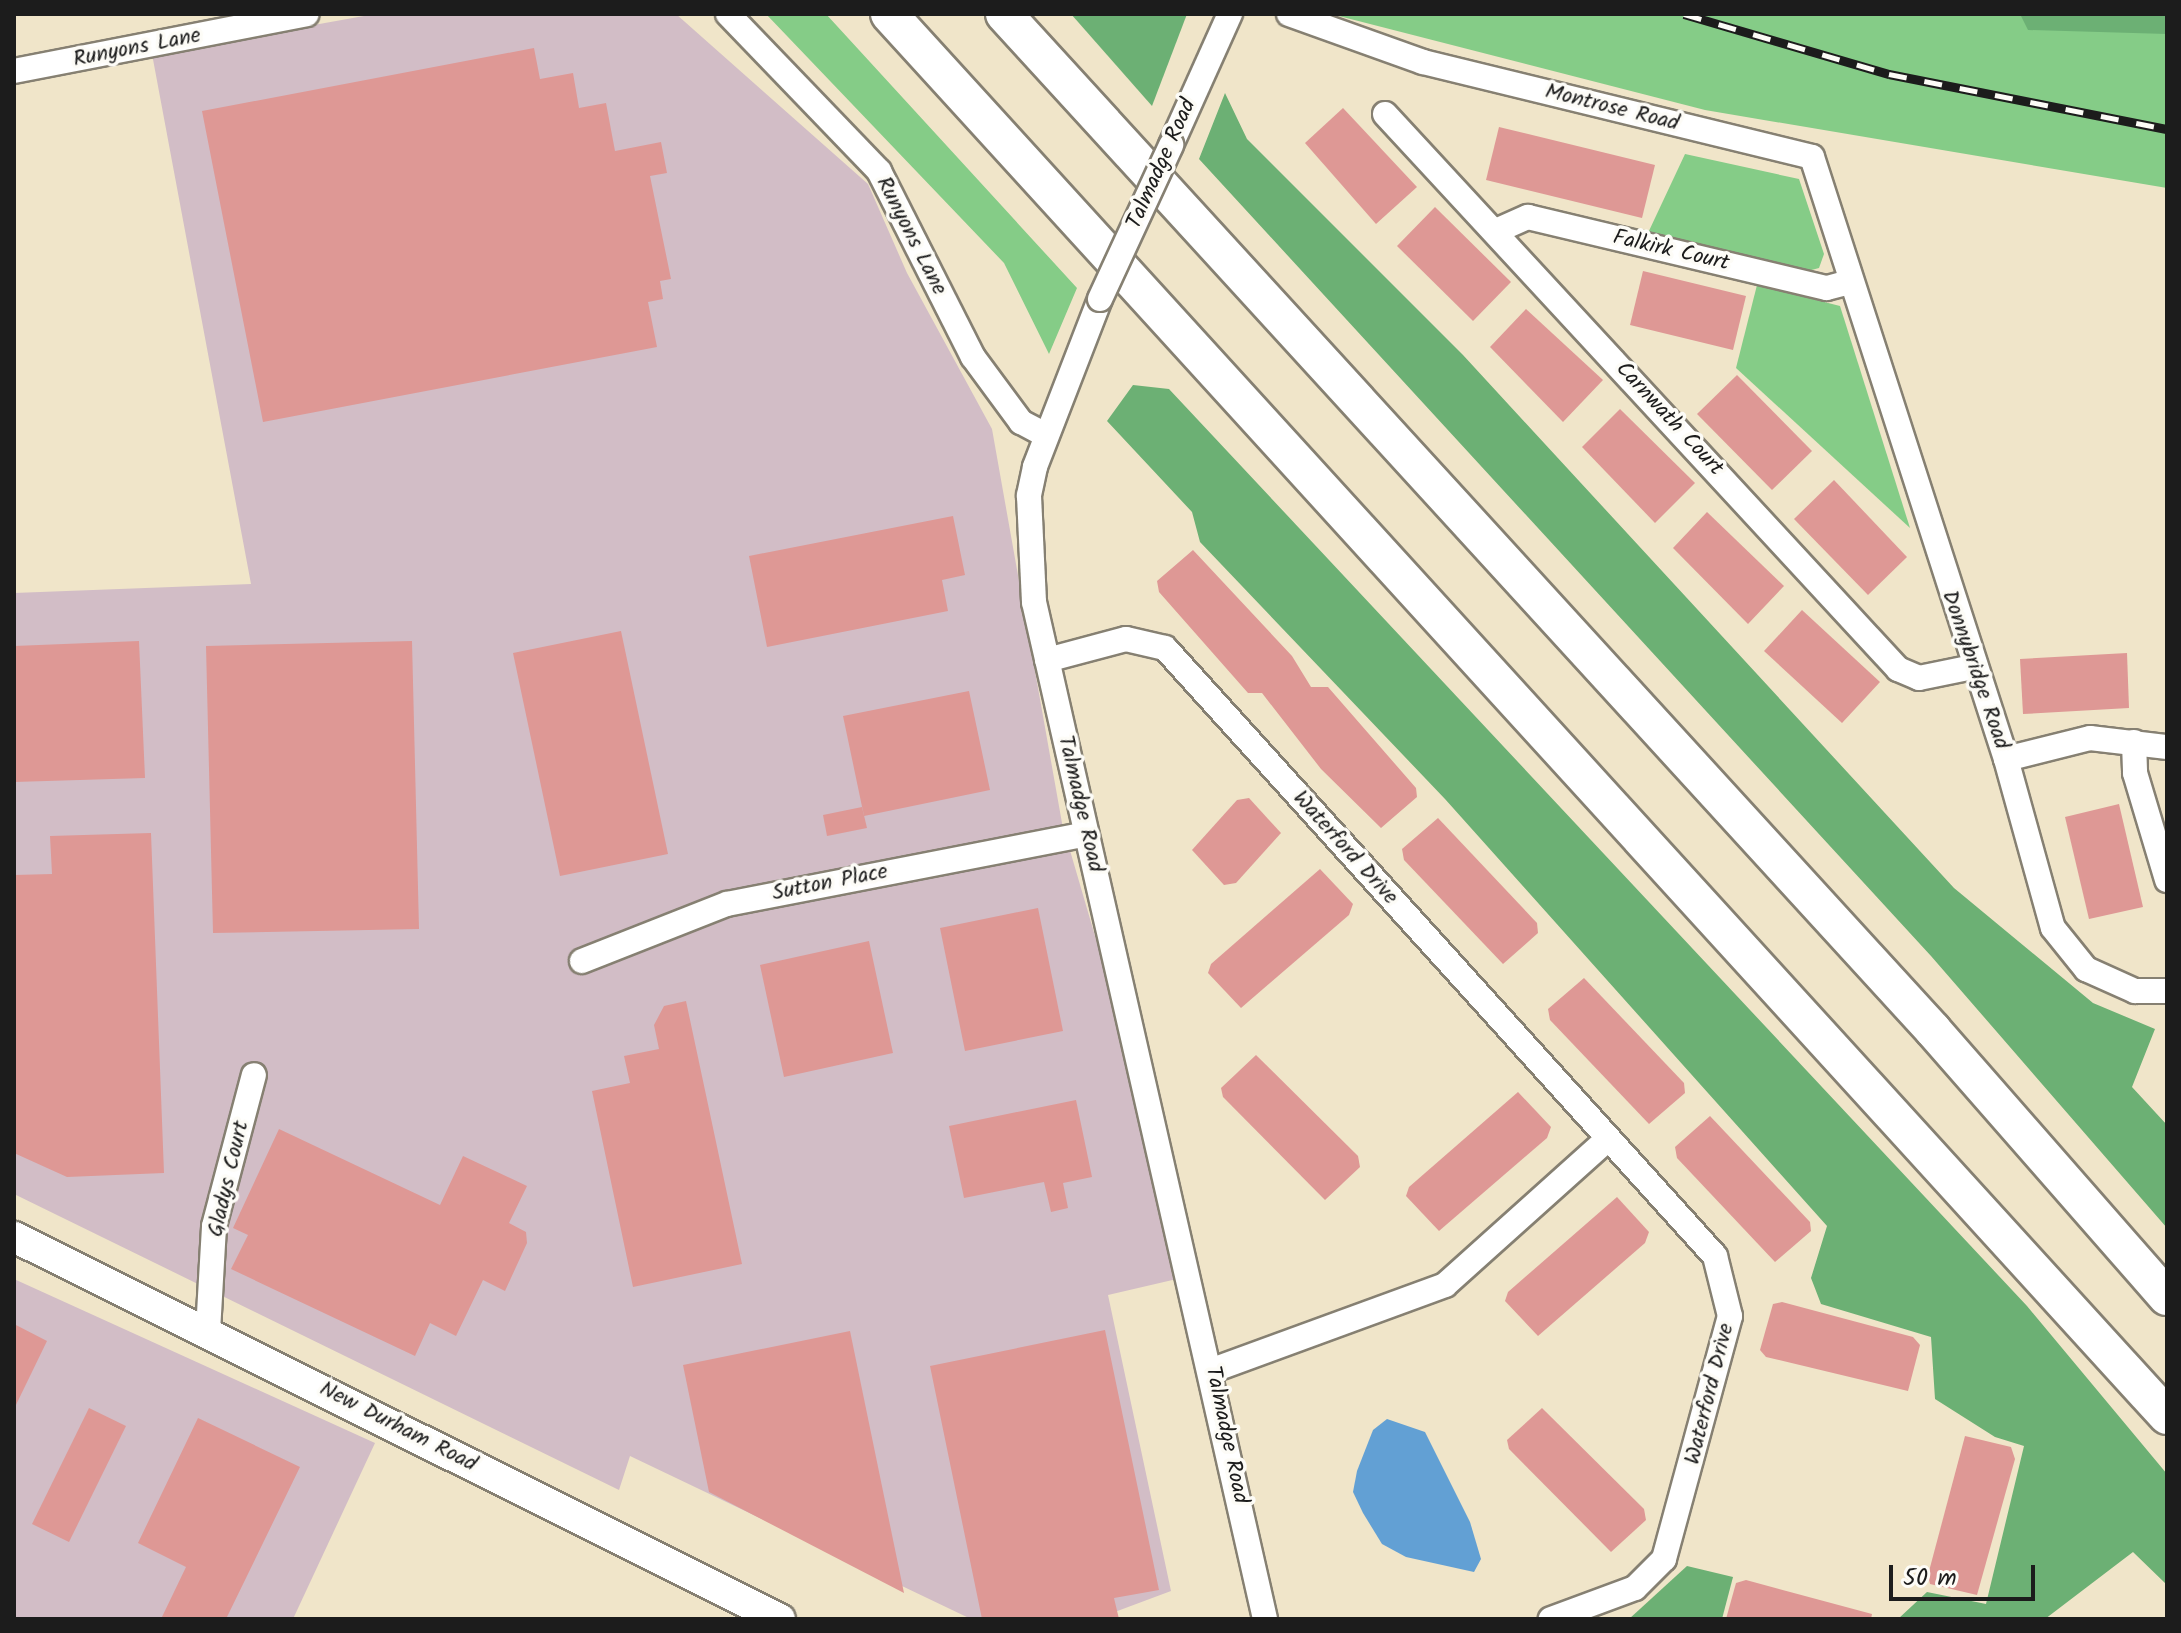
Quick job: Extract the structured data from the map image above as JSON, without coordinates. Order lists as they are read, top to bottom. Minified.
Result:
{"streets":{"main road":["New Durham Road"],"street":["Runyons Lane","Montrose Road","Talmadge Road","Falkirk Court","Carnwath Court","Donnybridge Road","Waterford Drive","Sutton Place","Gladys Court"]},"crossings":[["Runyons Lane","Talmadge Road"],["Montrose Road","Falkirk Court"],["Montrose Road","Donnybridge Road"],["Talmadge Road","Waterford Drive"],["Talmadge Road","Sutton Place"],["Falkirk Court","Carnwath Court"],["Falkirk Court","Donnybridge Road"],["Carnwath Court","Donnybridge Road"],["Gladys Court","New Durham Road"]],"scale_bar":"50 m"}
